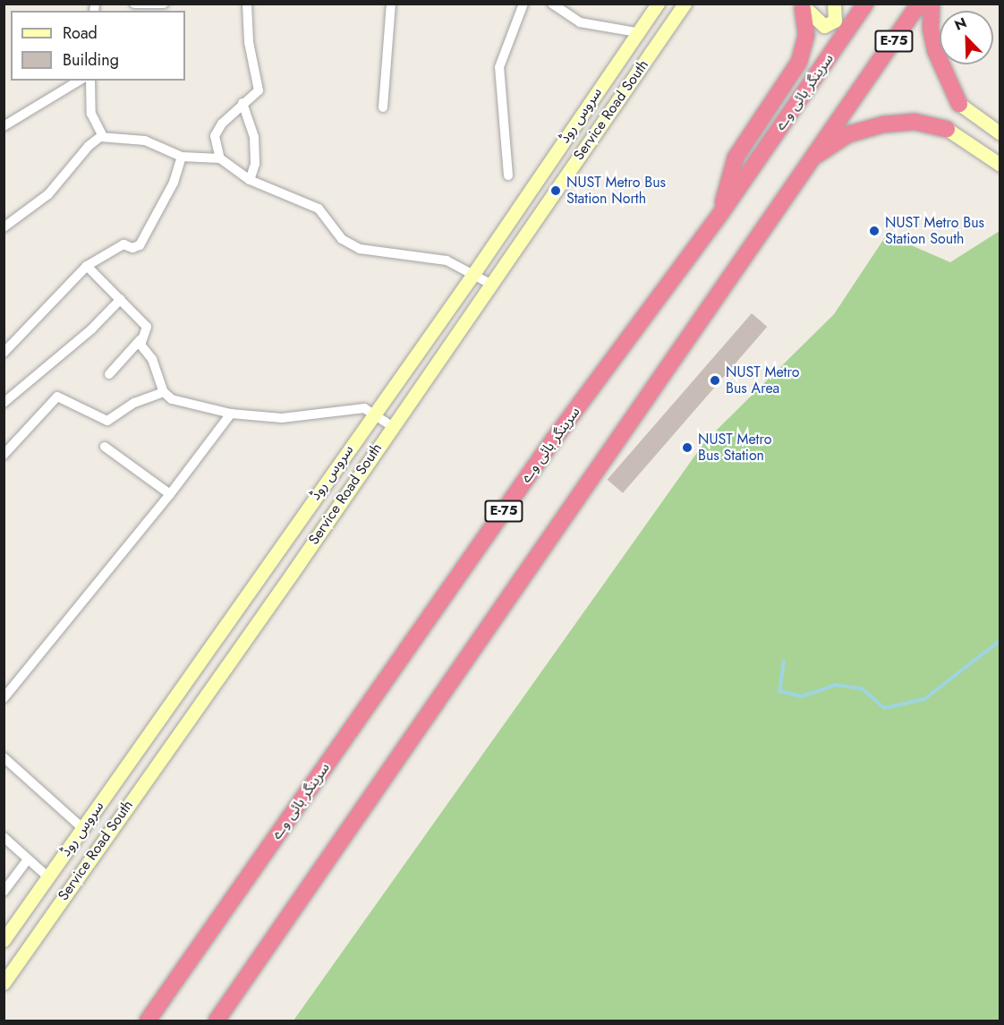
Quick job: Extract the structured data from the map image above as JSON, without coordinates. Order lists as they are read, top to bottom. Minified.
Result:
{"streets":{"highway":["E-75","سرینگر ہائی وے"],"main road":["Service Road South","سروس روڈ"]},"places":["NUST Metro Bus Station North","NUST Metro Bus Station South","NUST Metro Bus Area","NUST Metro Bus Station"],"legend":["Road","Building"],"north":"top left"}
